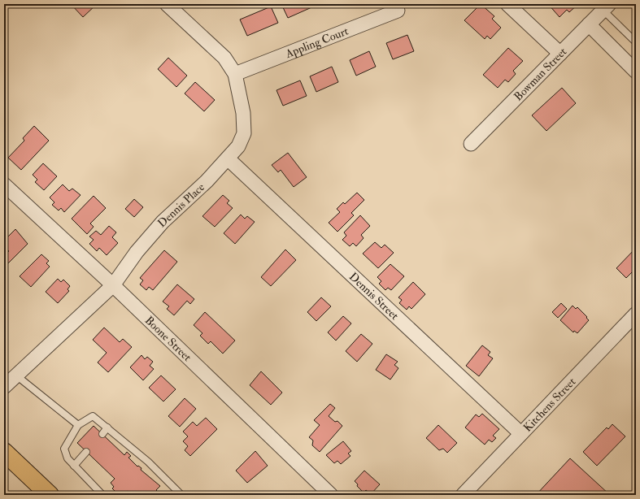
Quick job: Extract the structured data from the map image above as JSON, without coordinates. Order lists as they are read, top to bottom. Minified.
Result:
{"streets":{"street":["Appling Court","Bowman Street","Dennis Place","Dennis Street","Boone Street","Kitchens Street"]},"crossings":[["Appling Court","Dennis Place"],["Dennis Place","Dennis Street"],["Dennis Place","Boone Street"],["Dennis Street","Kitchens Street"]]}
